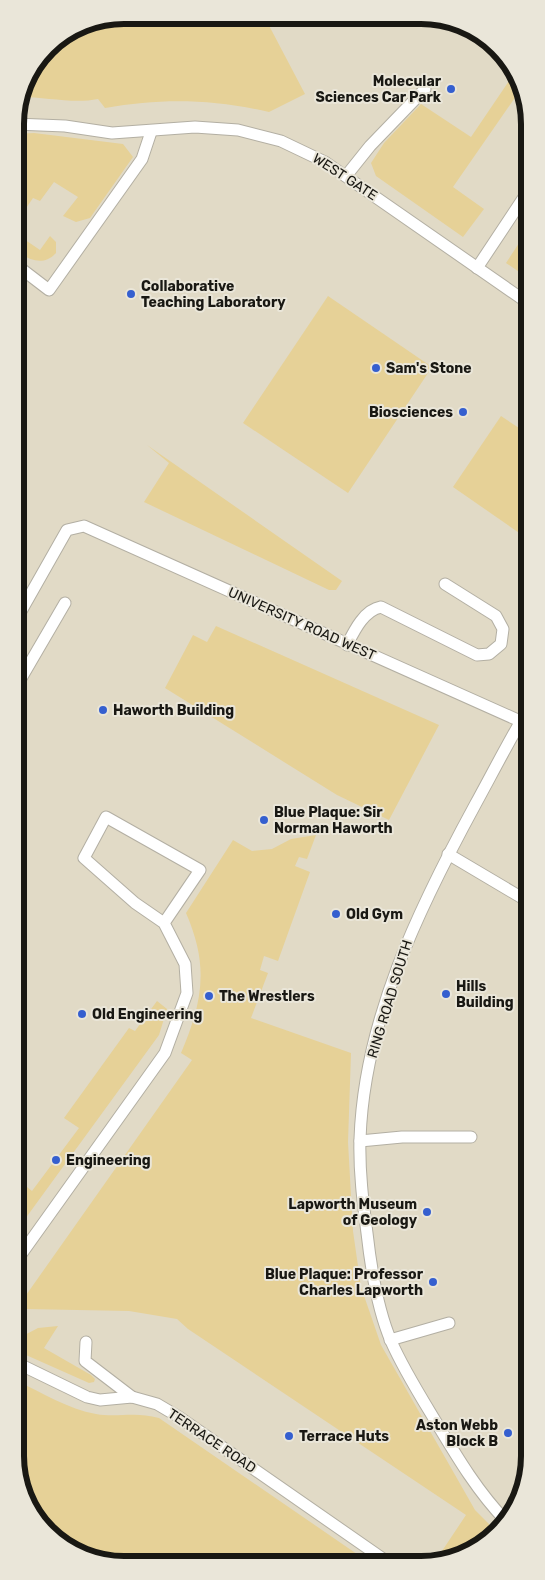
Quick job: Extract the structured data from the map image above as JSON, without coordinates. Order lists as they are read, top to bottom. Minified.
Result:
{"streets":{"lane":["WEST GATE","UNIVERSITY ROAD WEST","RING ROAD SOUTH","TERRACE ROAD"]},"crossings":[["UNIVERSITY ROAD WEST","RING ROAD SOUTH"]],"places":["Molecular Sciences Car Park","Collaborative Teaching Laboratory","Sam's Stone","Biosciences","Haworth Building","Blue Plaque: Sir Norman Haworth","Old Gym","Hills Building","The Wrestlers","Old Engineering","Engineering","Lapworth Museum of Geology","Blue Plaque: Professor Charles Lapworth","Aston Webb Block B","Terrace Huts"]}
